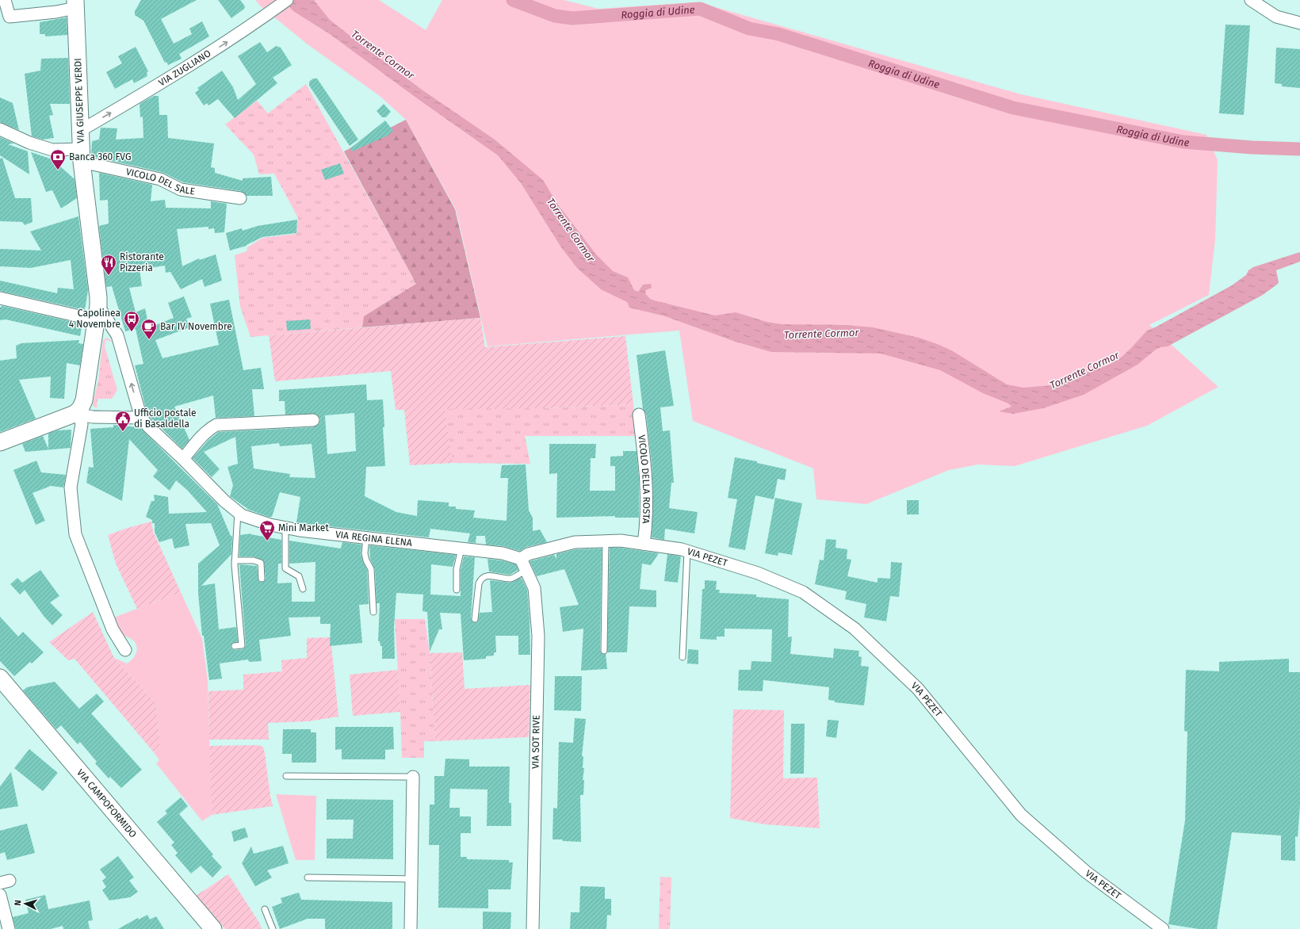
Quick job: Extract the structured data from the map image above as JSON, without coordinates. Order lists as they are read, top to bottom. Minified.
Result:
{"streets":{"main road":["VIA GIUSEPPE VERDI","VIA CAMPOFORMIDO"],"street":["VIA ZUGLIANO","VICOLO DEL SALE","VICOLO DELLA ROSTA","VIA REGINA ELENA","VIA PEZET","VIA SOT RIVE"]},"crossings":[["VIA ZUGLIANO","VIA GIUSEPPE VERDI"],["VIA GIUSEPPE VERDI","VICOLO DEL SALE"],["VICOLO DELLA ROSTA","VIA PEZET"],["VIA REGINA ELENA","VIA SOT RIVE"]],"one_way":["VIA ZUGLIANO"],"water":["Roggia di Udine","Torrente Cormor"],"places":{"bank":["Banca 360 FVG"],"restaurant":["Ristorante Pizzeria"],"bus stop":["Capolinea 4 Novembre"],"cafe":["Bar IV Novembre"],"public building":["Ufficio postale di Basaldella"],"supermarket":["Mini Market"]},"north":"left"}
